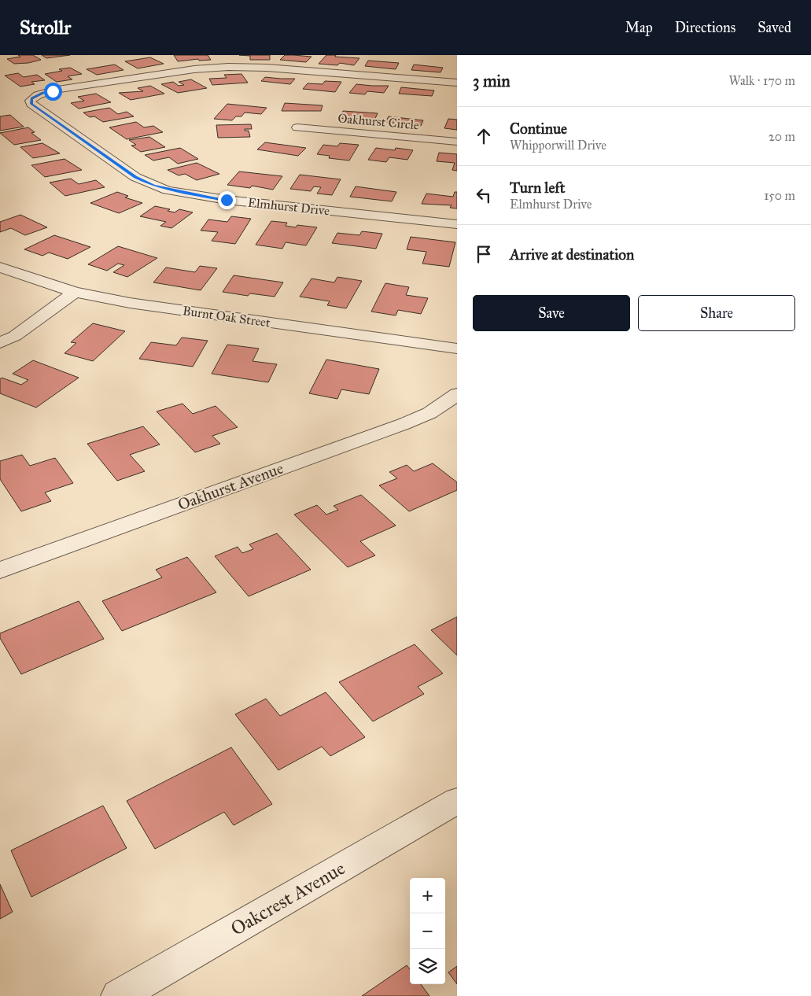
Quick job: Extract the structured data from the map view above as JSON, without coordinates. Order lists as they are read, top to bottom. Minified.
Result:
{"streets":{"street":["Oakhurst Circle","Elmhurst Drive","Burnt Oak Street","Oakhurst Avenue","Oakcrest Avenue"]},"page":{"header":"Strollr","nav":["Map","Directions","Saved"],"heading":["3 min","Walk · 170 m"],"list":[["Continue","Whipporwill Drive","20 m"],["Turn left","Elmhurst Drive","150 m"],"Arrive at destination"],"buttons":["Save","Share"],"map_buttons":["+","−"]}}
